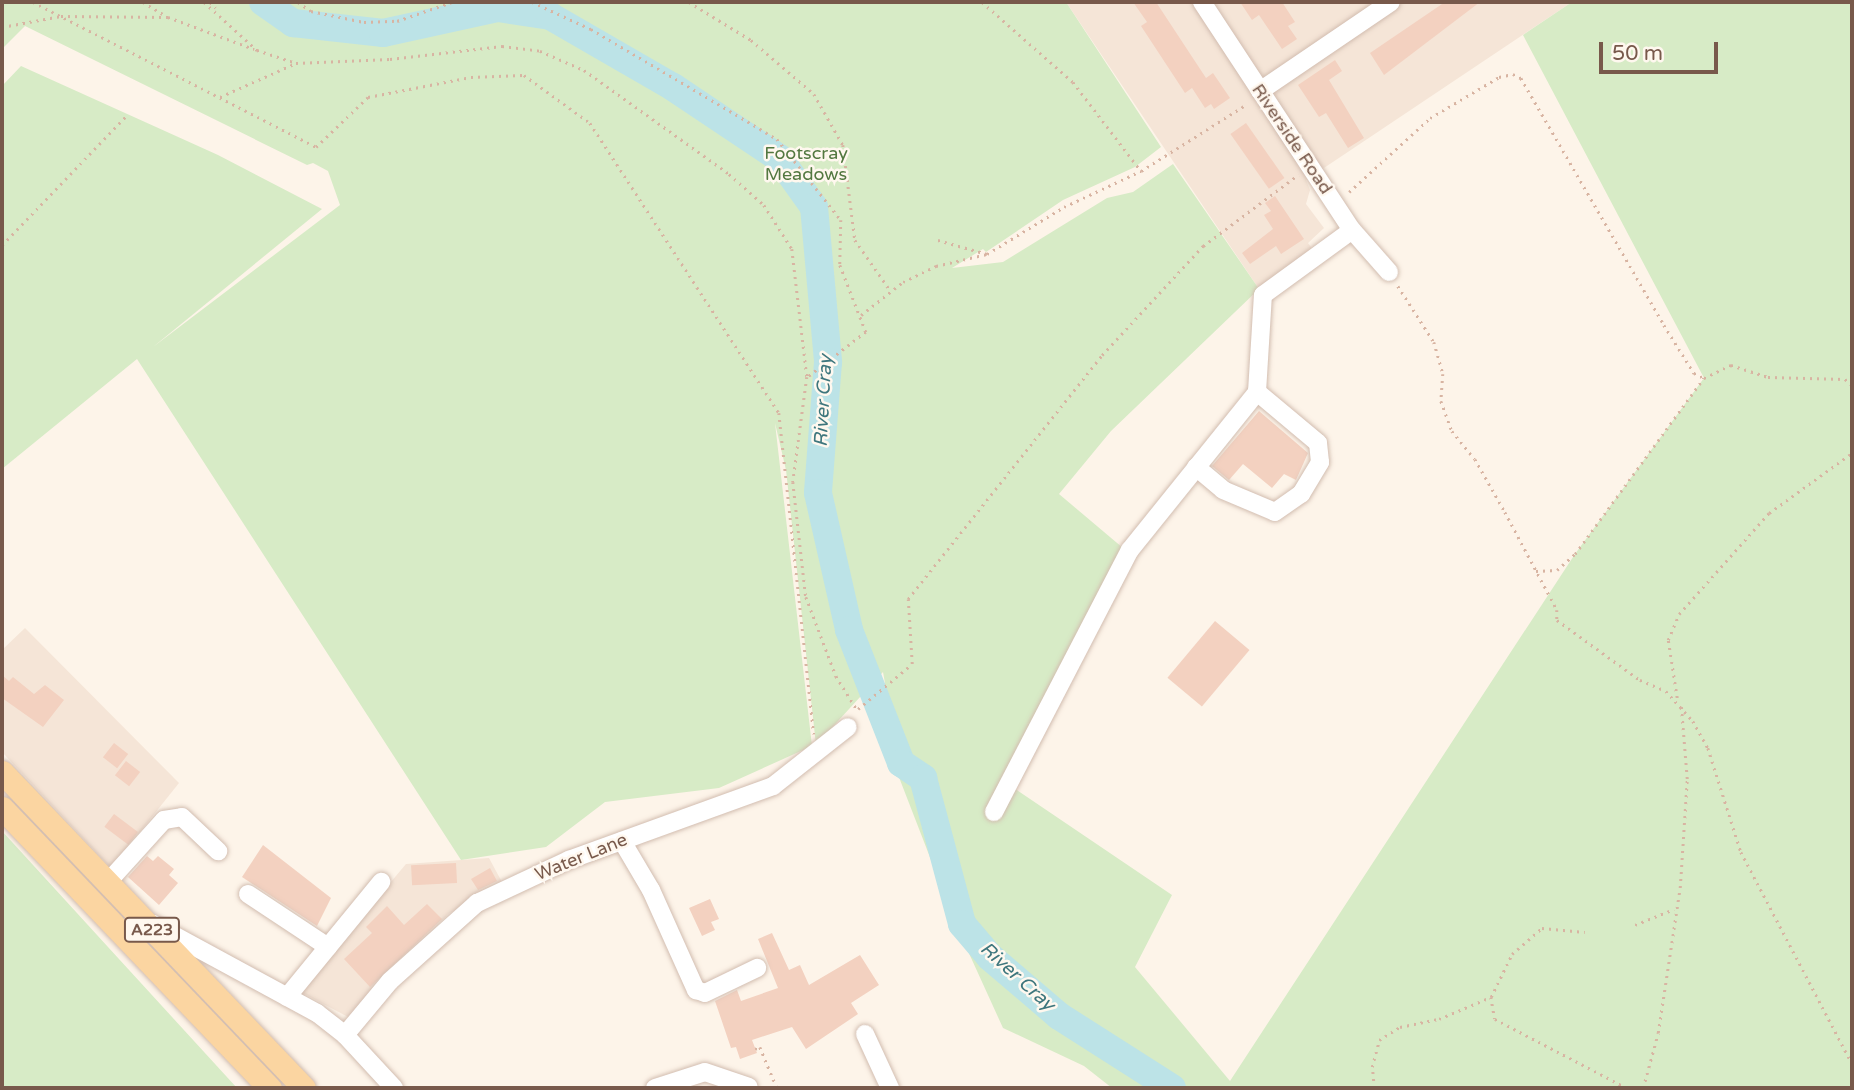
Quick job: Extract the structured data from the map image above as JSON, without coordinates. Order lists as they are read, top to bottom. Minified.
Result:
{"streets":{"main road":["A223"],"street":["Riverside Road","Water Lane"]},"water":["River Cray"],"parks":["Footscray Meadows"],"scale_bar":"50 m"}
